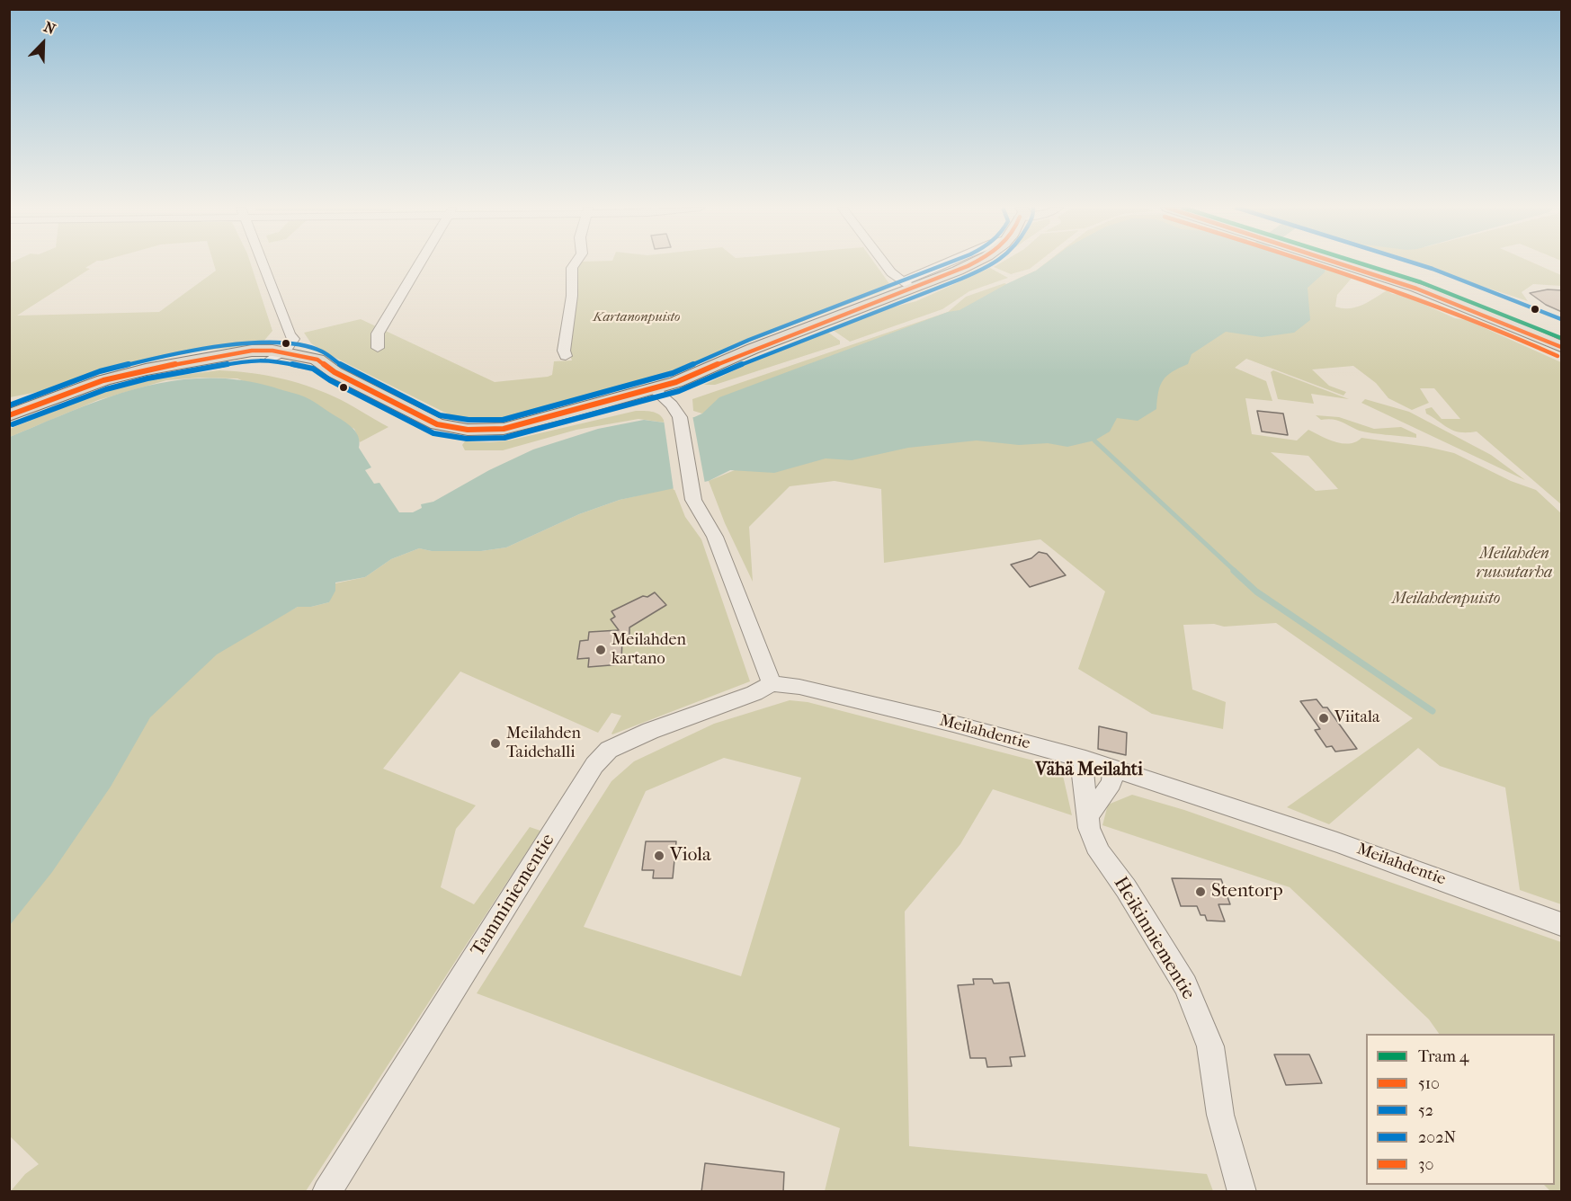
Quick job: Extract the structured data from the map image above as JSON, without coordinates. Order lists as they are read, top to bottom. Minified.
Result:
{"streets":{"street":["Meilahdentie","Tamminiementie","Heikinniementie"]},"crossings":[["Meilahdentie","Tamminiementie"],["Meilahdentie","Heikinniementie"]],"districts":["Vähä Meilahti"],"parks":["Kartanonpuisto","Meilahden ruusutarha","Meilahdenpuisto"],"places":["Meilahden kartano","Viitala","Meilahden Taidehalli","Viola","Stentorp"],"lines":["tram line 4","transit line 510","transit line 52","transit line 202N","transit line 30"],"legend":["Tram 4","510","52","202N","30"],"north":"top right"}
